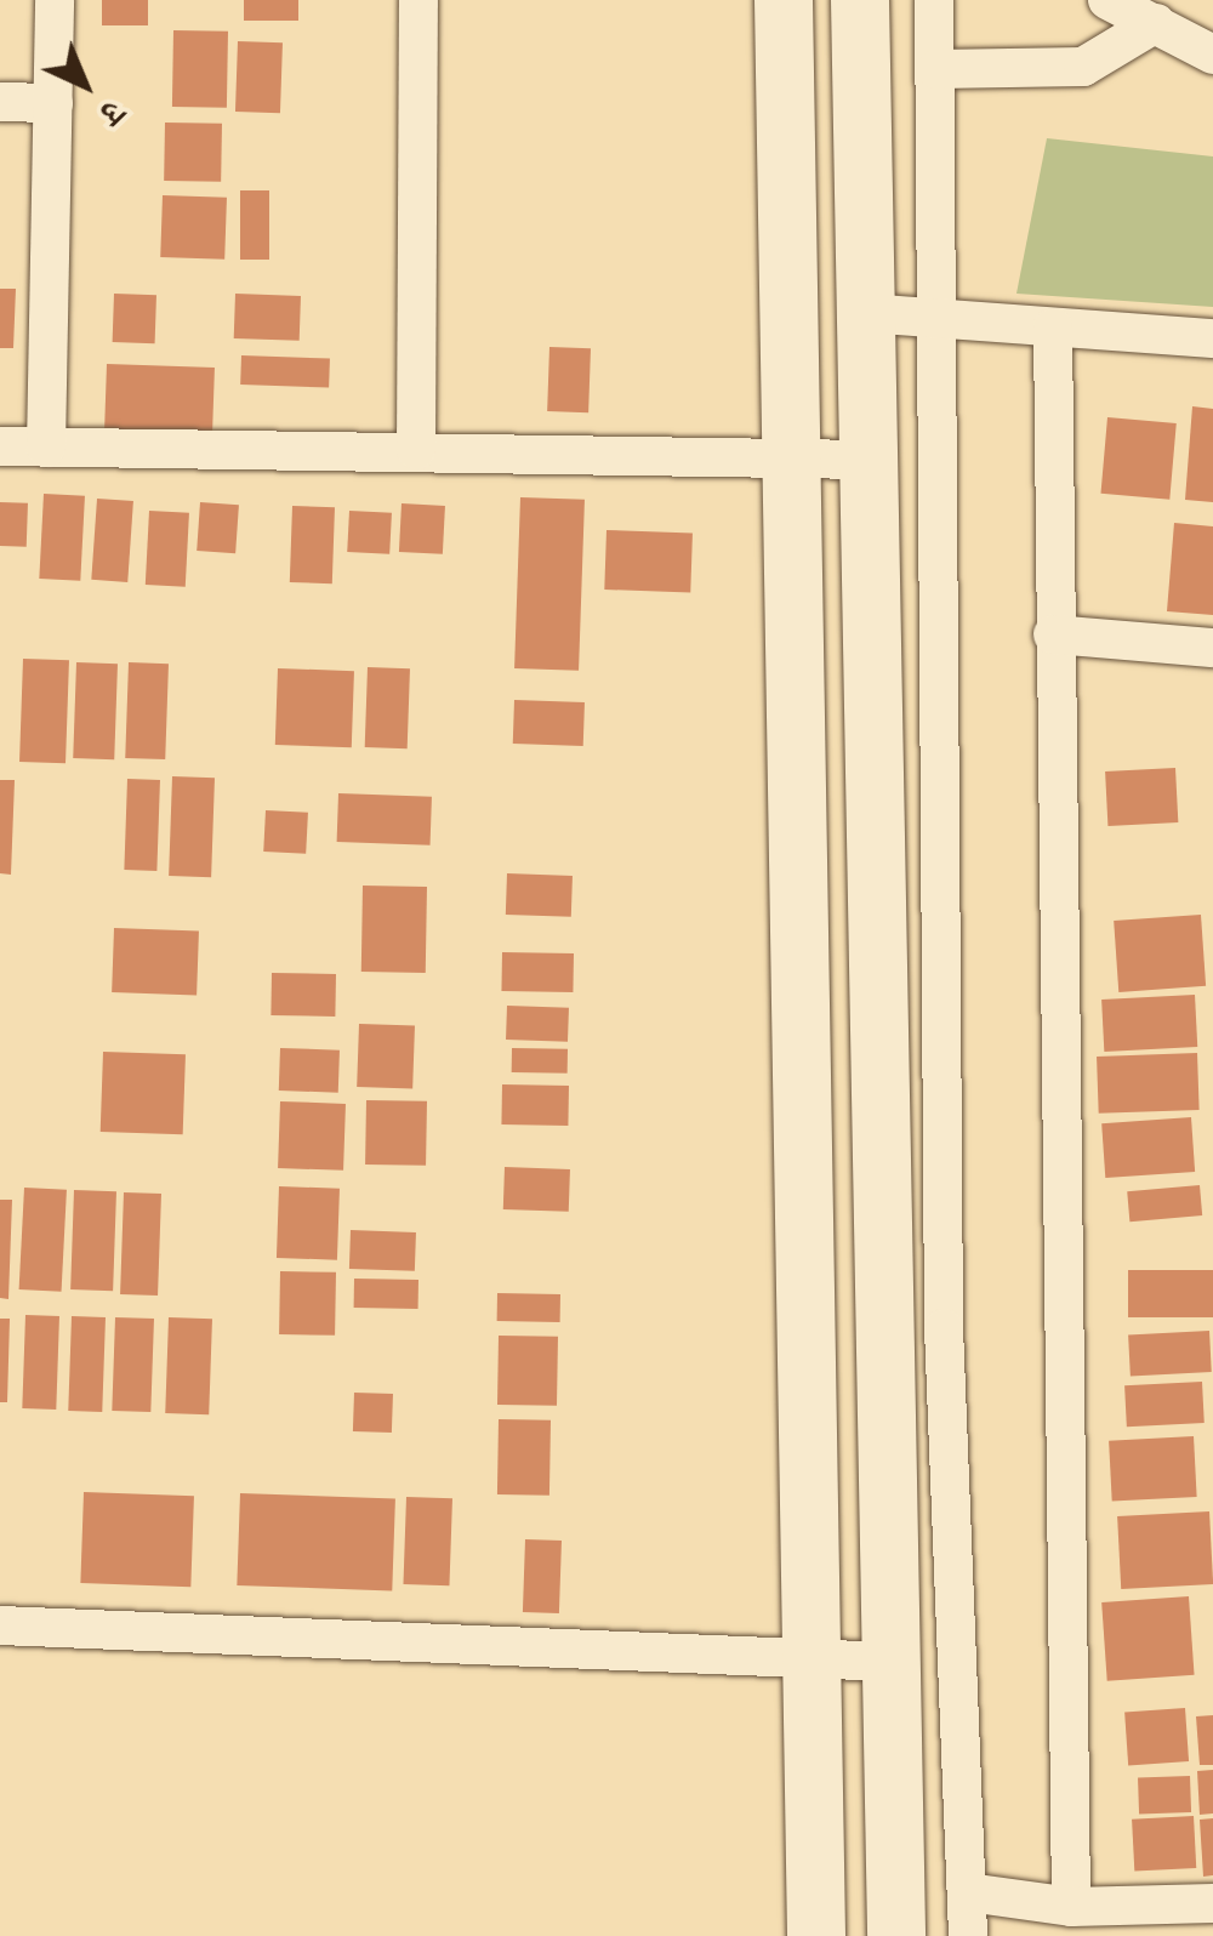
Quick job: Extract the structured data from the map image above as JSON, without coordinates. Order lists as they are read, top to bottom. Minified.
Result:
{"north":"bottom right"}
